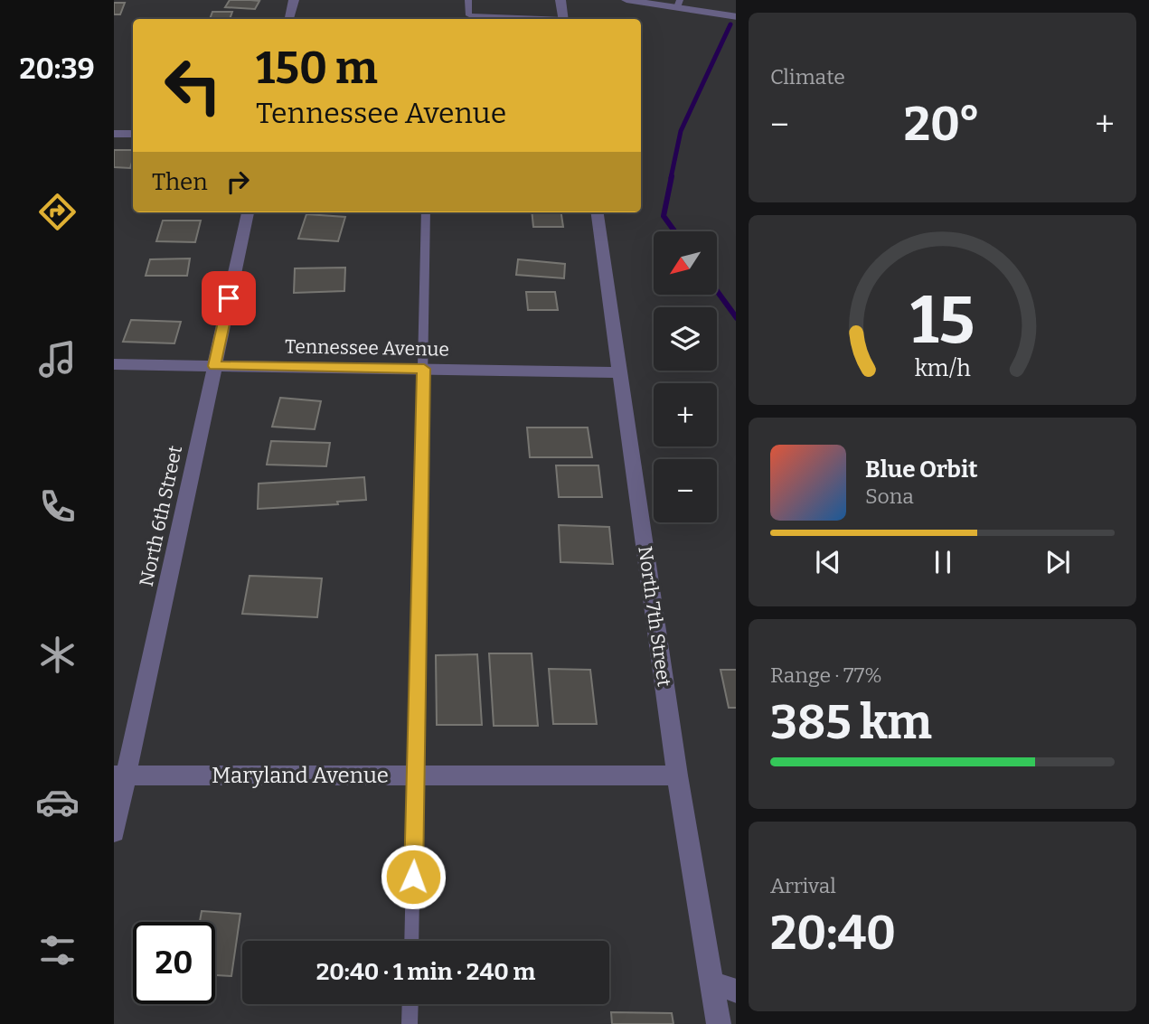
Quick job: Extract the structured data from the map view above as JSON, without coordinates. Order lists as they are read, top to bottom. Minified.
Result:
{"streets":{"street":["Tennessee Avenue","North 6th Street","North 7th Street","Maryland Avenue"]},"crossings":[["Tennessee Avenue","North 6th Street"],["Tennessee Avenue","North 7th Street"],["North 6th Street","Maryland Avenue"],["North 7th Street","Maryland Avenue"]],"north":"bottom left","page":{"tabs":"20:39","tile":["Climate",["Range · 77%","385 km"],["Arrival","20:40"]],"turn":["150 m","Tennessee Avenue"],"heat":["−","20°","+"],"then":"Then","map_buttons":["+","−"],"song":["Blue Orbit","Sona"],"limit":"20","trip":"20:40 · 1 min · 240 m","gauge":["15","km/h"]}}
